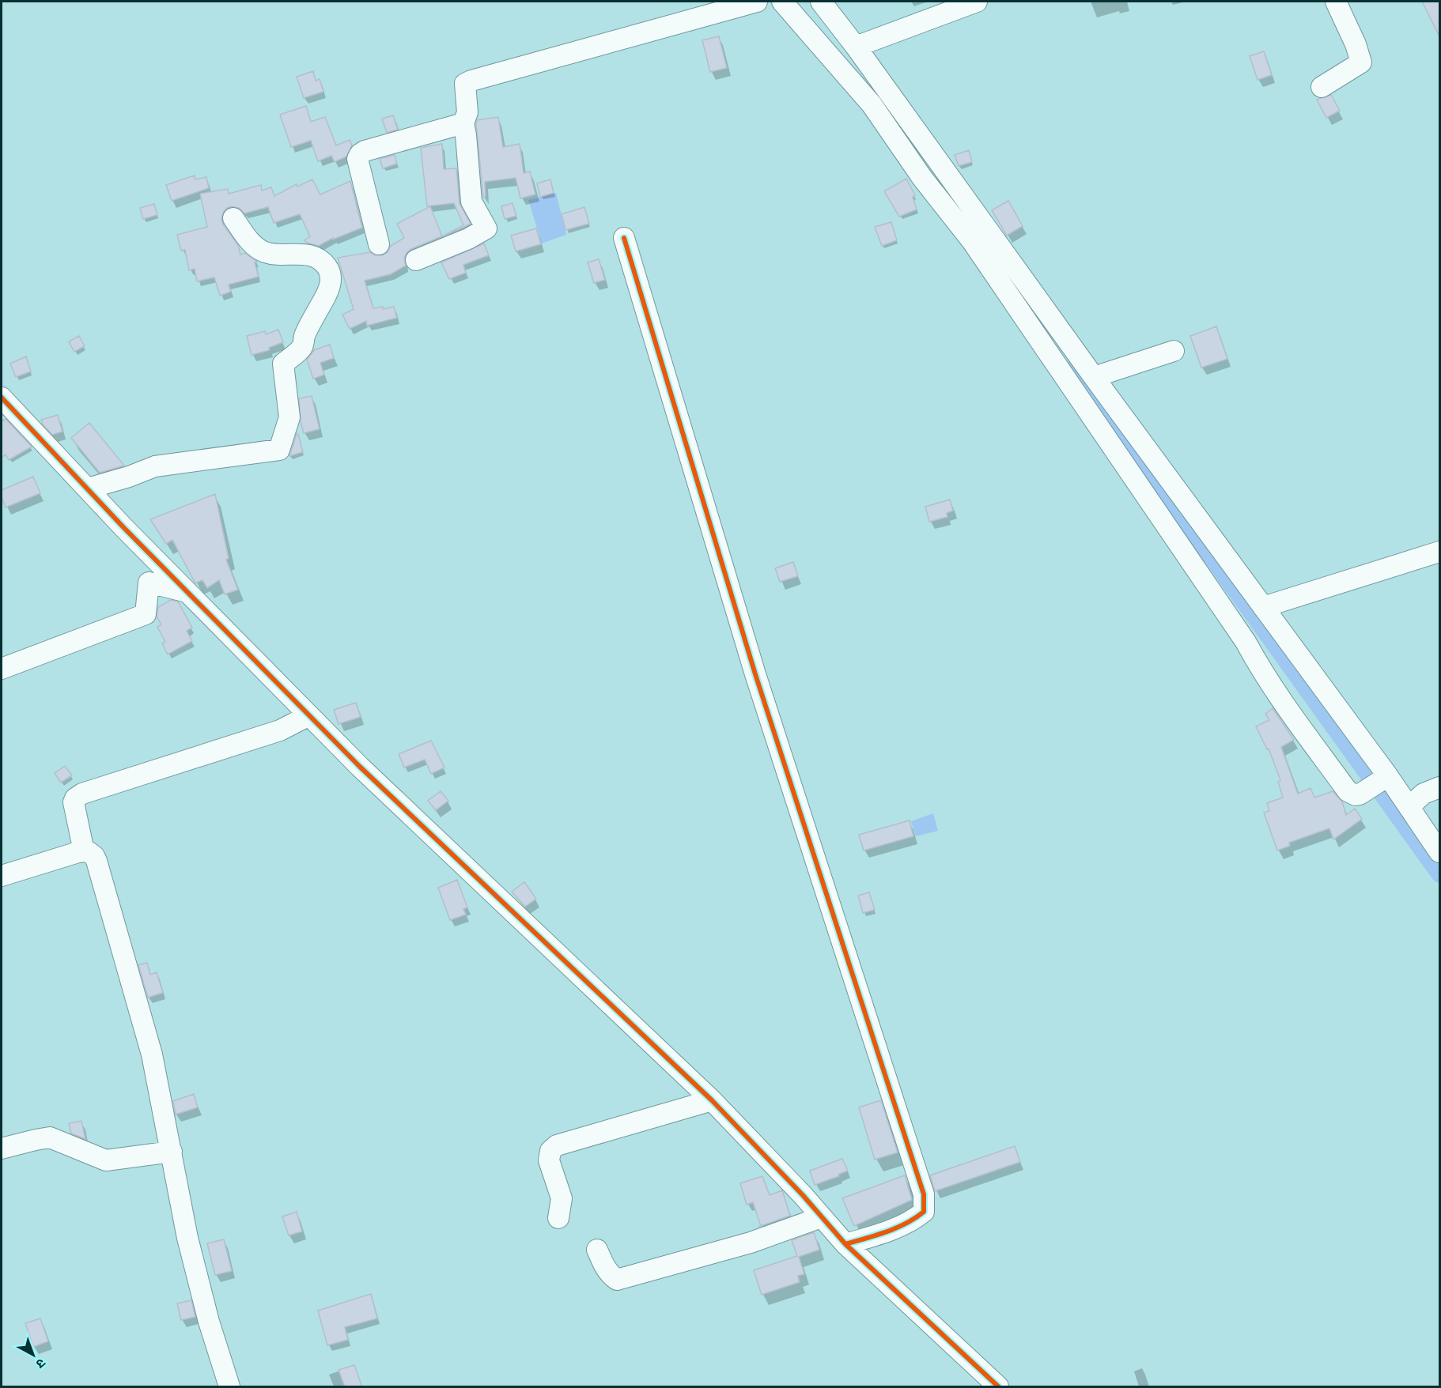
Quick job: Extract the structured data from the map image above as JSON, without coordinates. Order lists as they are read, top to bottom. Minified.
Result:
{"north":"bottom right"}
